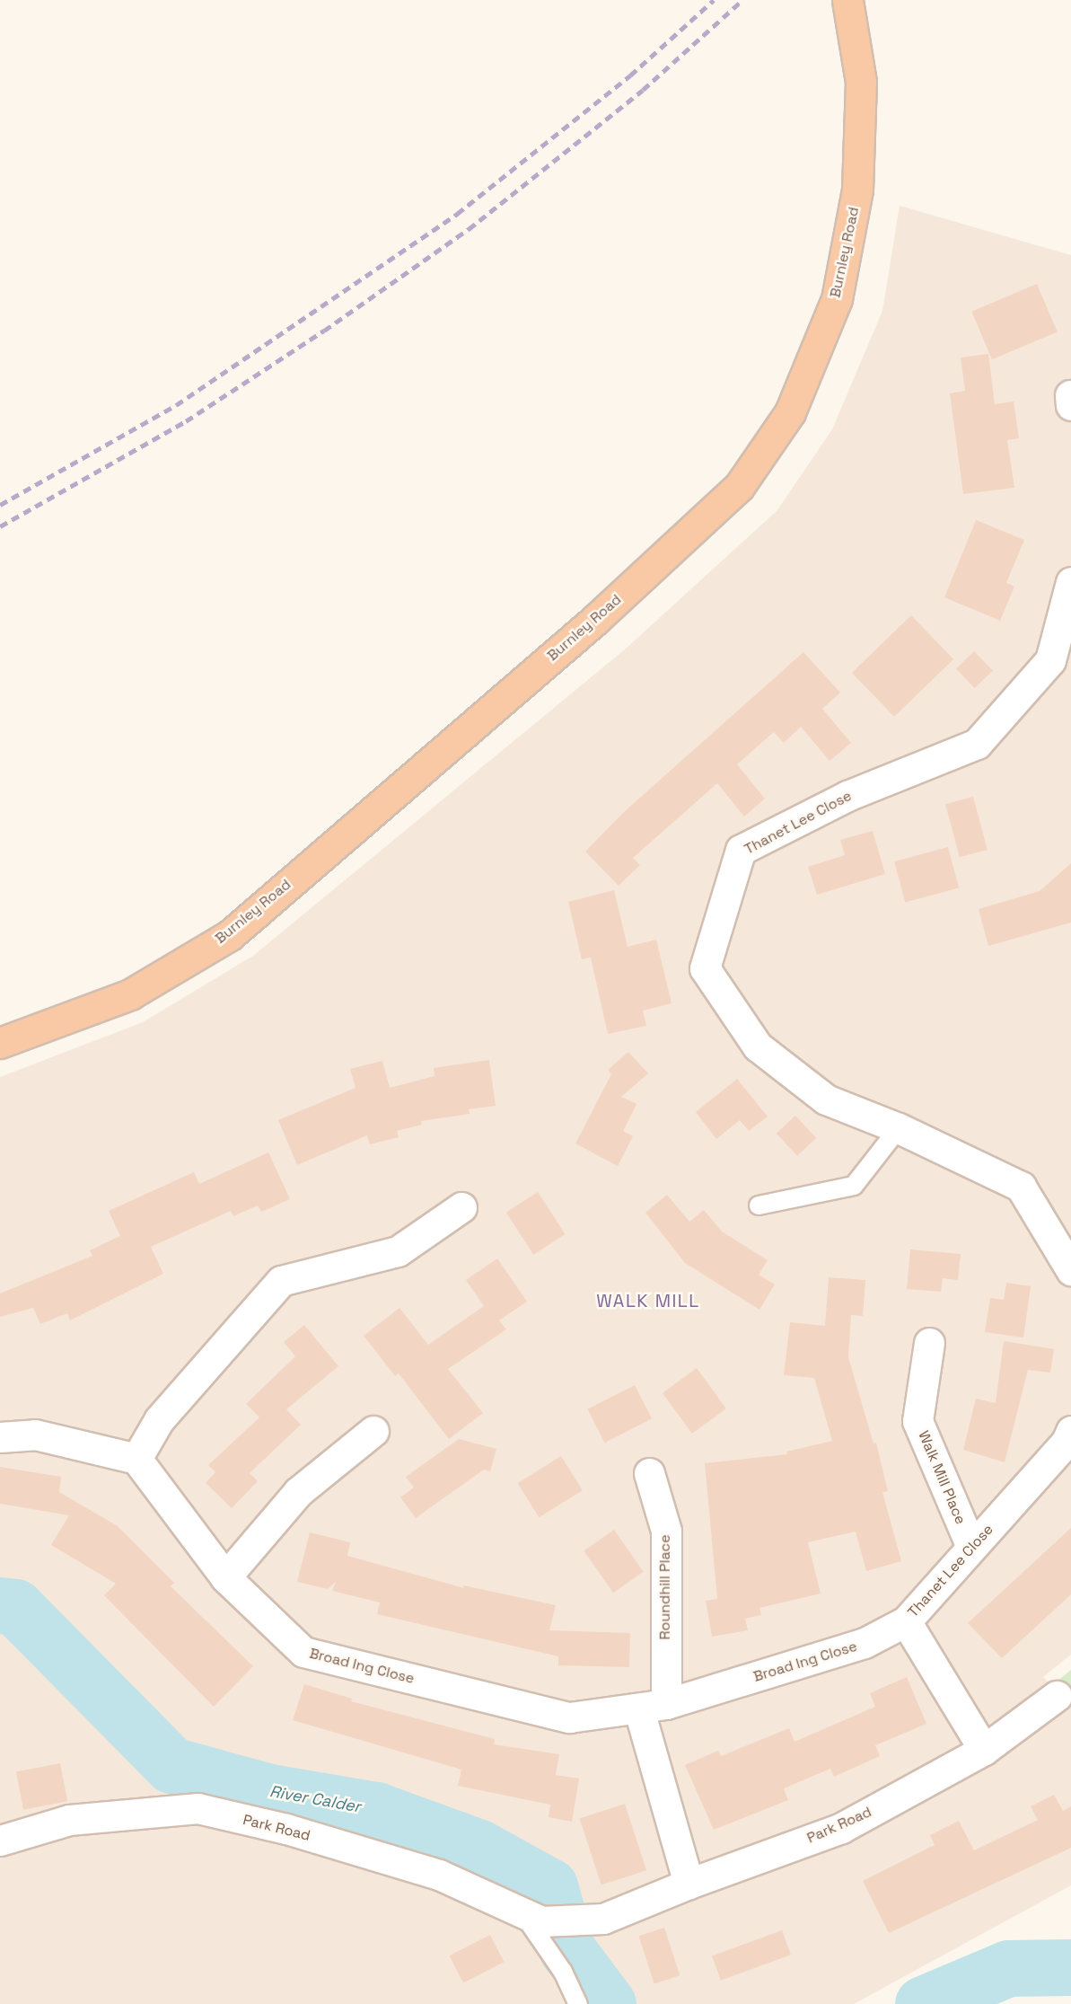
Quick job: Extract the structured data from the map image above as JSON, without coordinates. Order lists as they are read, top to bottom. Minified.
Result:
{"streets":{"highway":["Burnley Road"],"street":["Thanet Lee Close","Walk Mill Place","Roundhill Place","Broad Ing Close","Park Road"]},"crossings":[["Thanet Lee Close","Walk Mill Place"],["Thanet Lee Close","Broad Ing Close"],["Thanet Lee Close","Park Road"],["Roundhill Place","Broad Ing Close"]],"districts":["WALK MILL"],"water":["River Calder"]}
